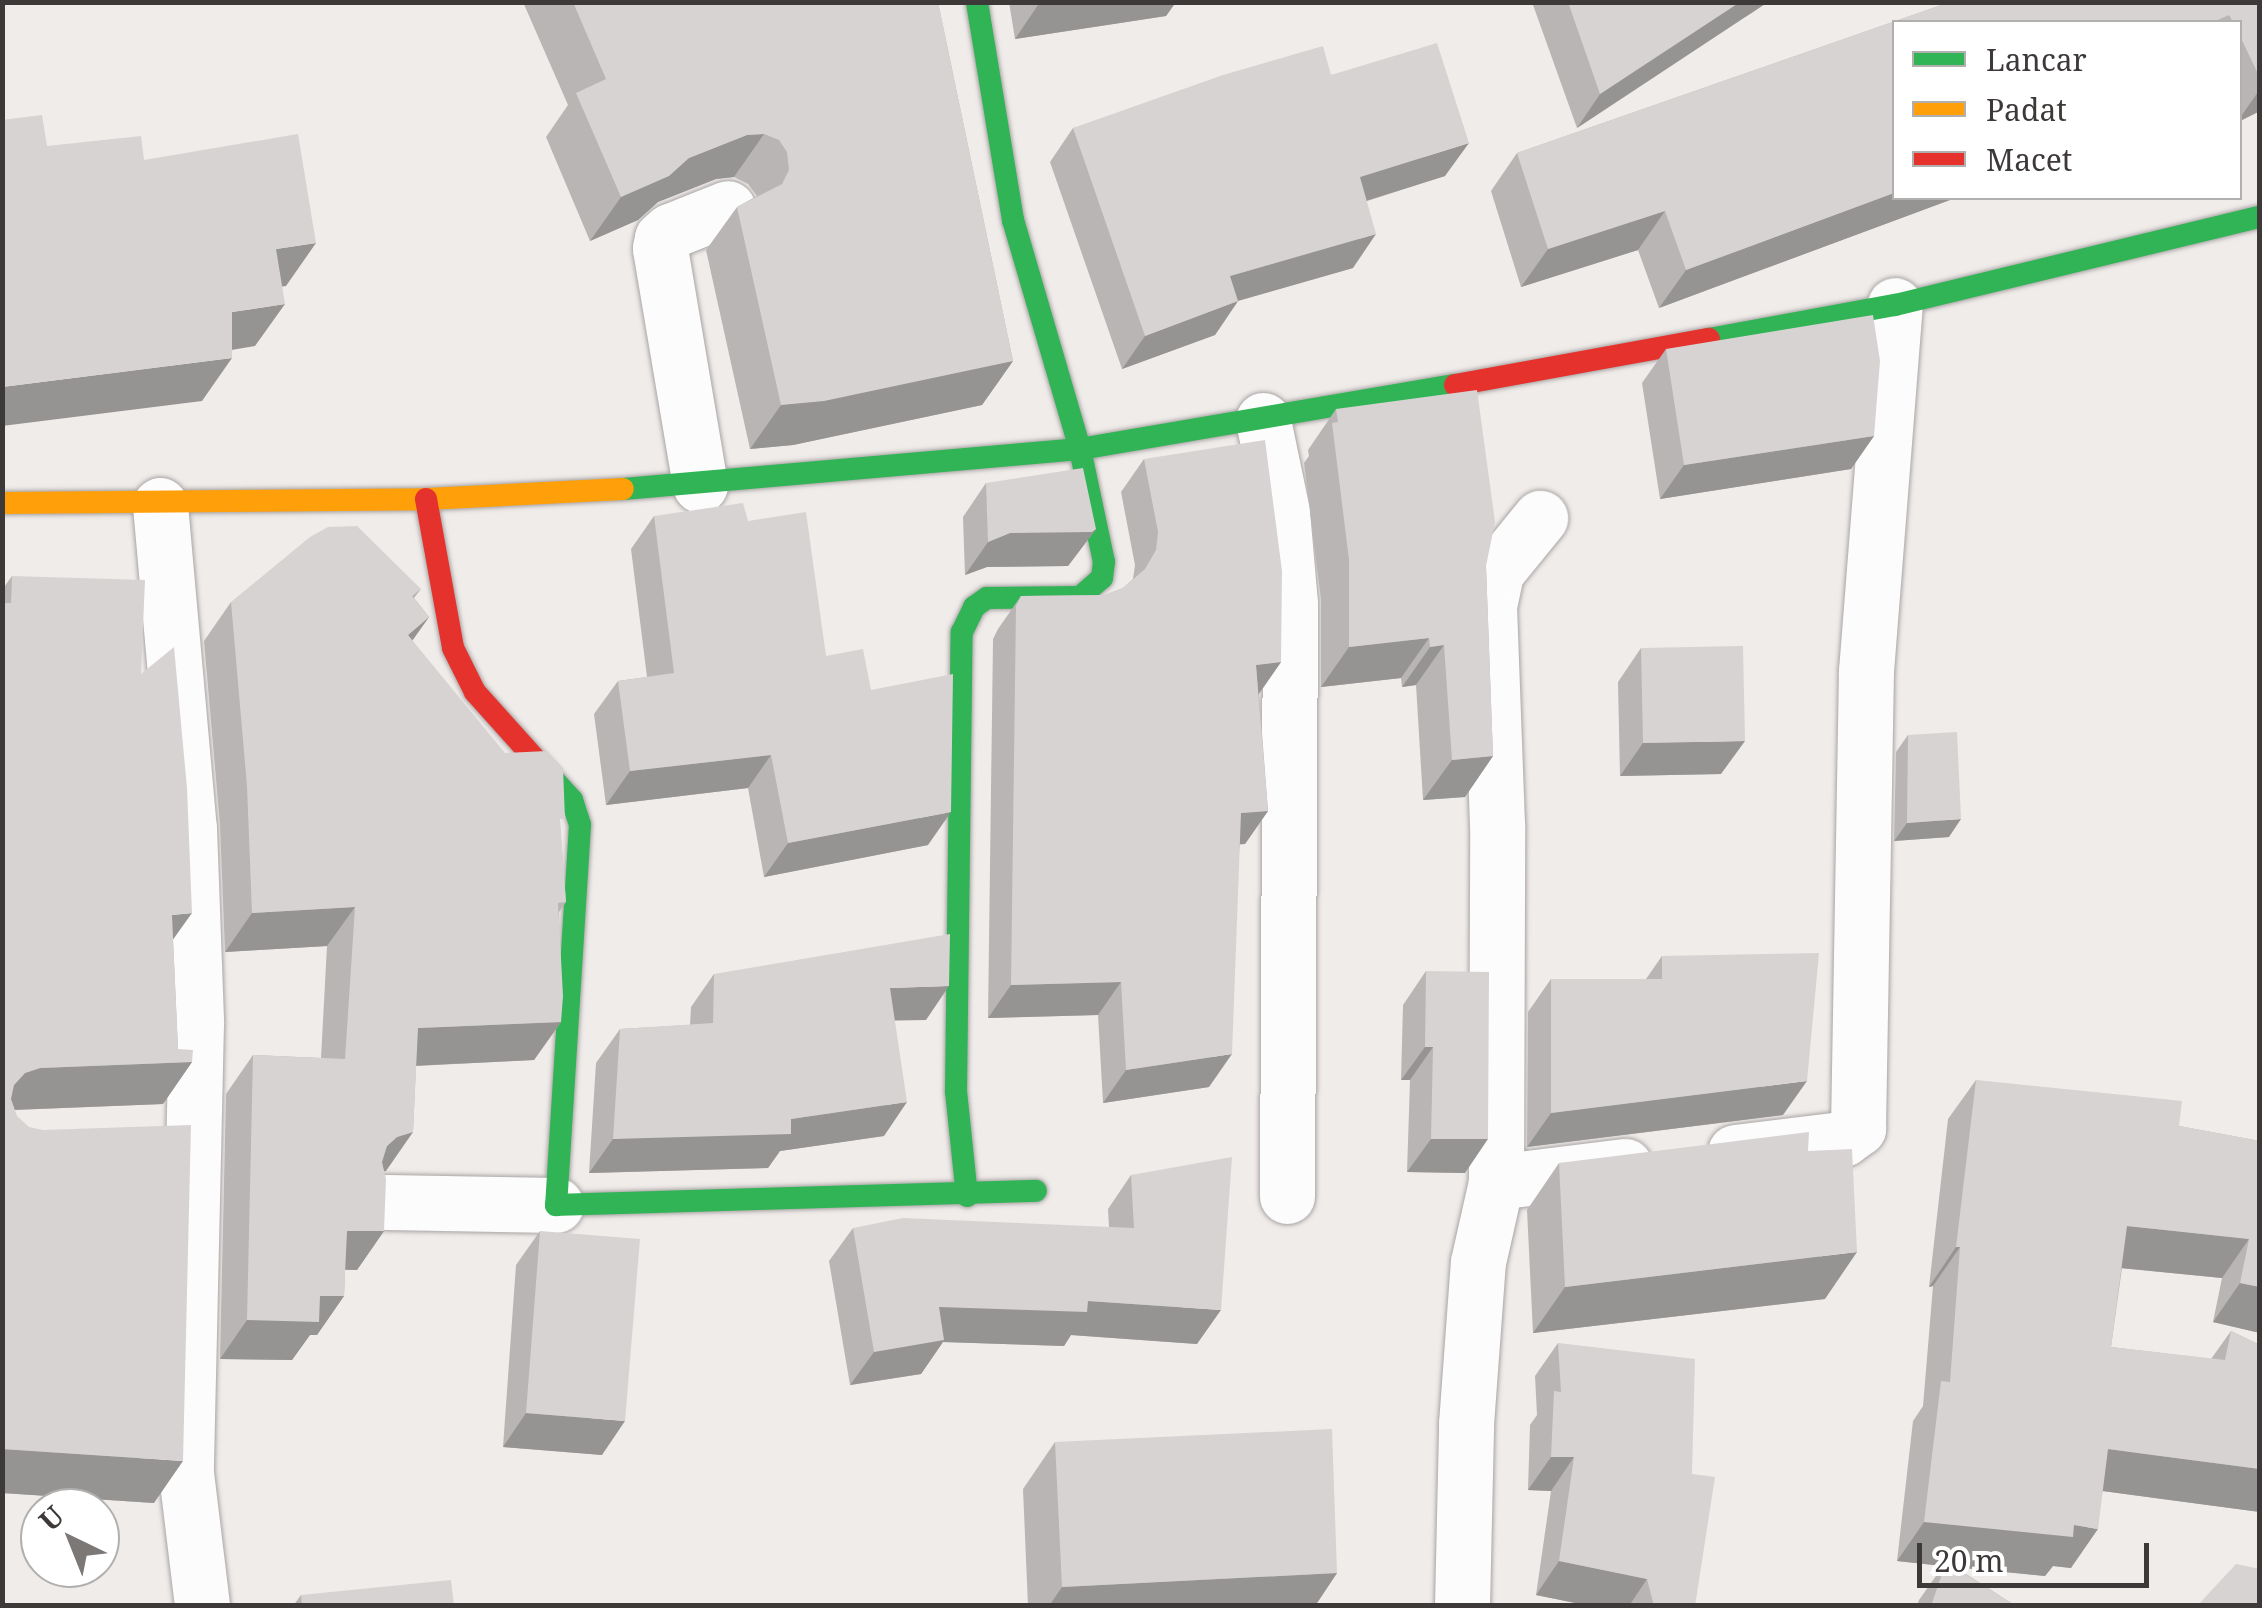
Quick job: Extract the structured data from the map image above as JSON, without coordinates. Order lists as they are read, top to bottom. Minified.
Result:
{"legend":["Lancar","Padat","Macet"],"scale_bar":"20 m","north":"top left"}
